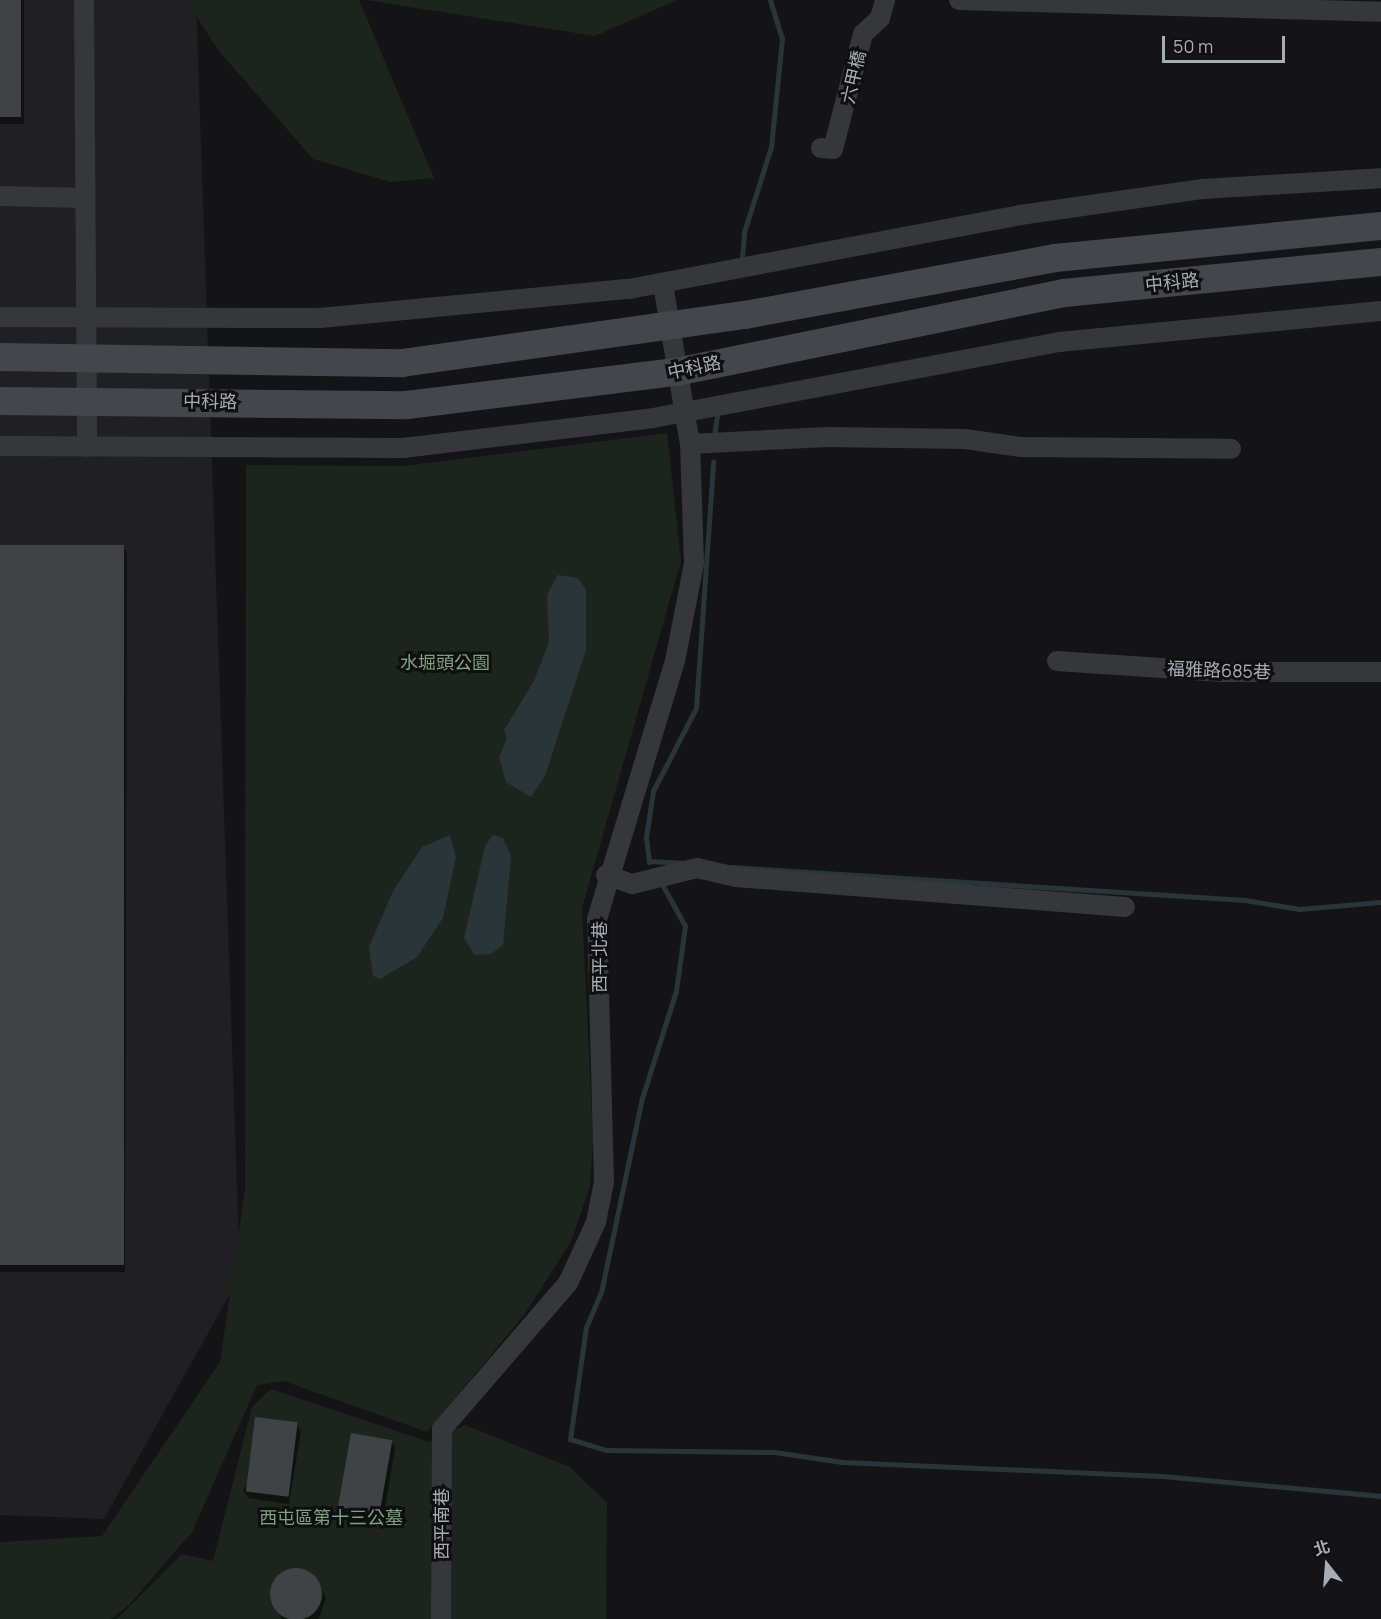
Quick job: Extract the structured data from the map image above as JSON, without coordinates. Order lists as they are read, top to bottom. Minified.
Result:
{"streets":{"street":["六甲橋","中科路","福雅路685巷","西平北巷","西平南巷"]},"crossings":[["中科路","西平北巷"],["西平北巷","西平南巷"]],"parks":["水堀頭公園","西屯區第十三公墓"],"scale_bar":"50 m","north":"top"}
